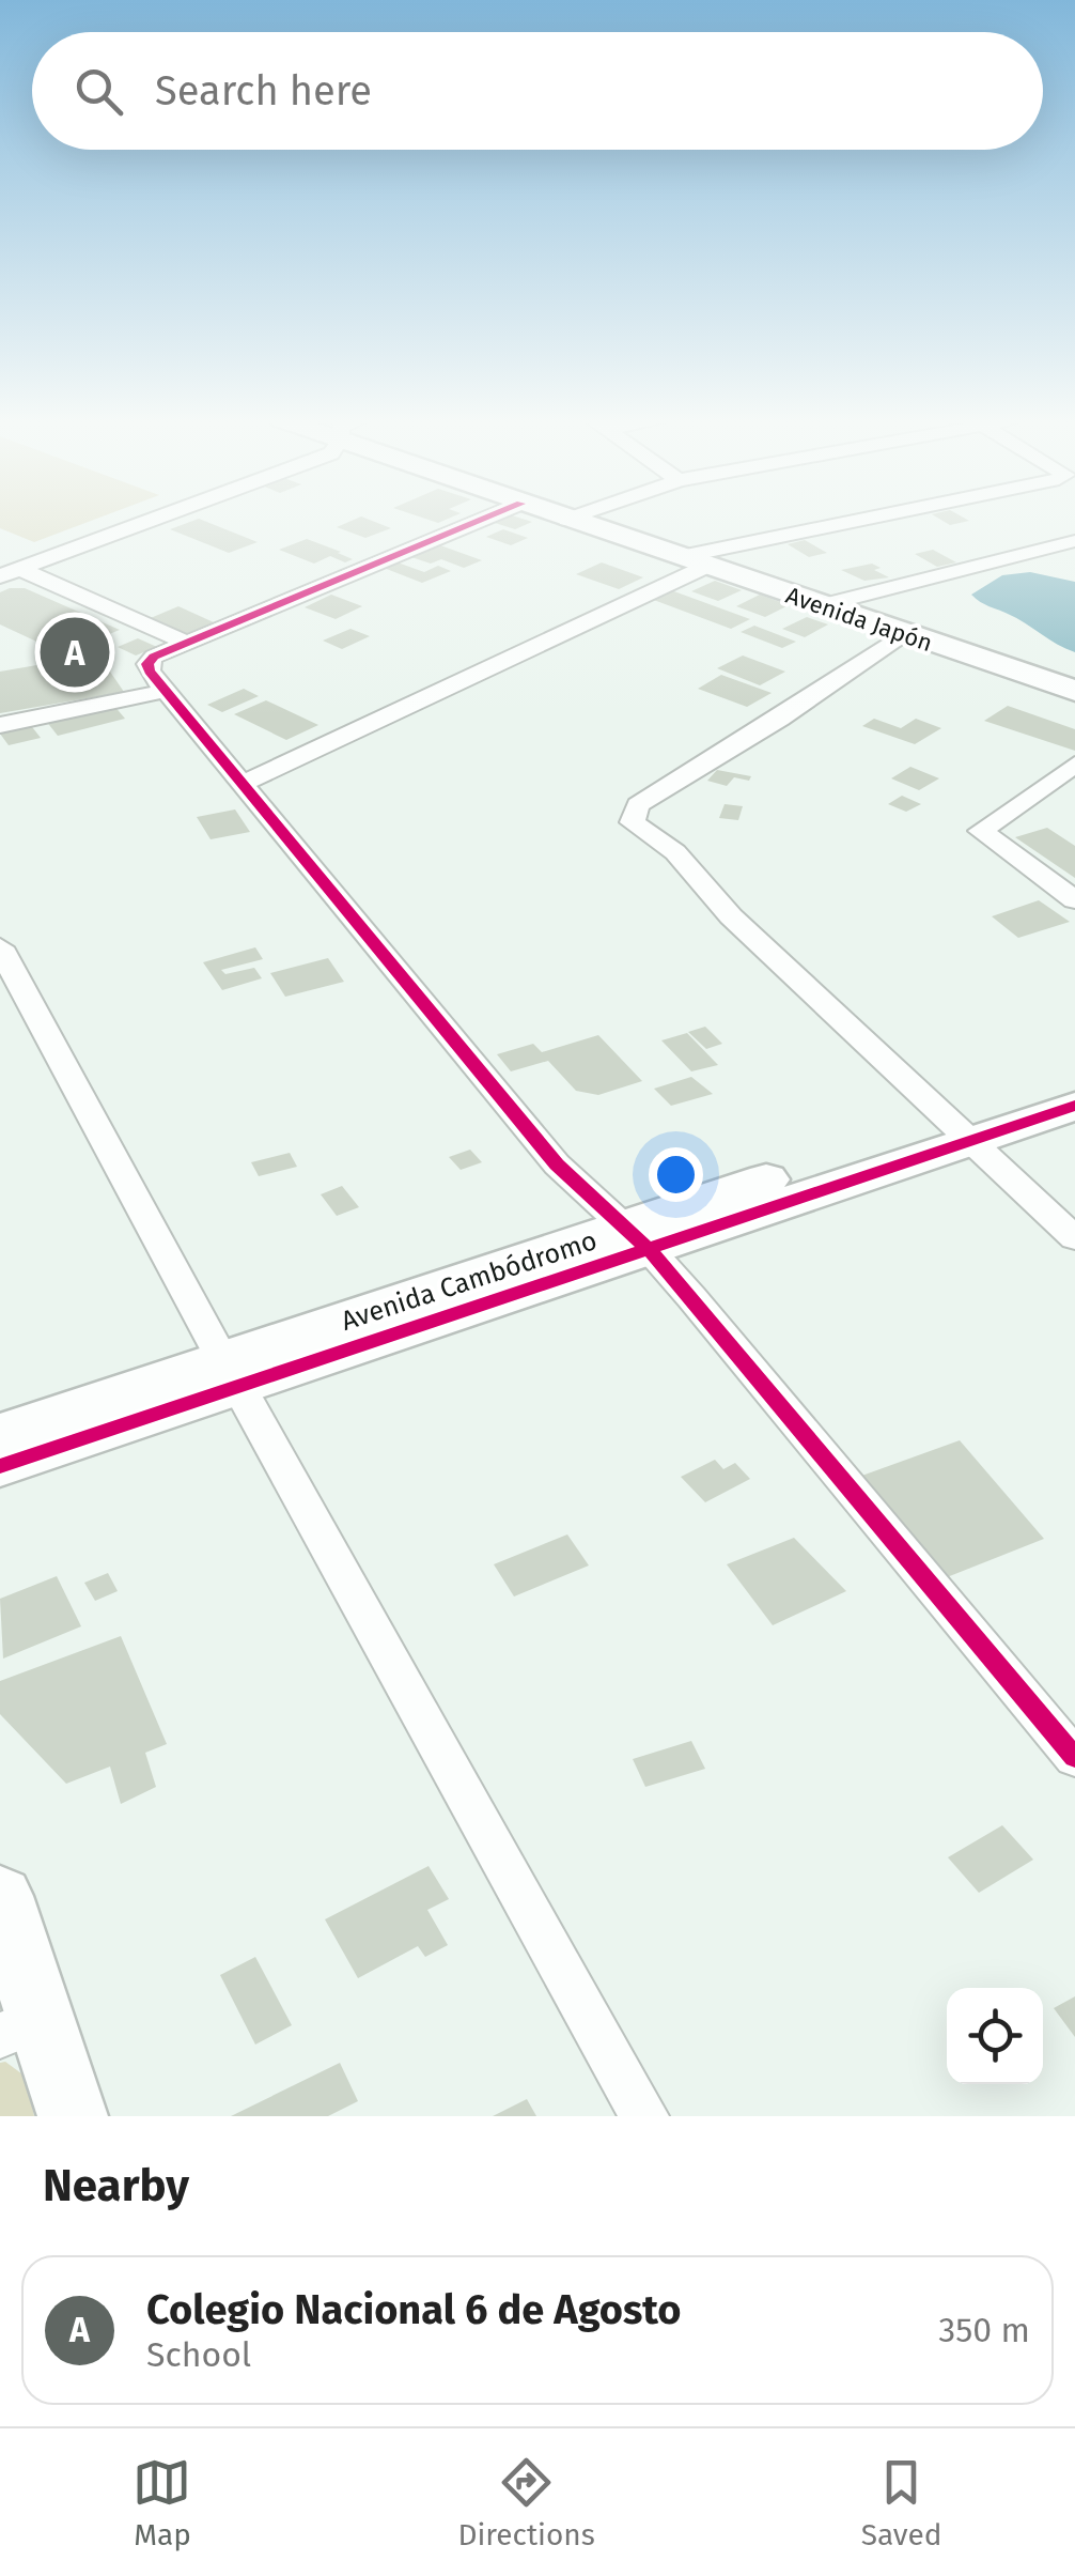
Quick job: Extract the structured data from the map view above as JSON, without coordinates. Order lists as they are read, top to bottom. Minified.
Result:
{"streets":{"street":["Avenida Japón","Avenida Cambódromo"]},"page":{"search":"Search here","pins":"A","heading":"Nearby","list":[{"mark":"A","name":"Colegio Nacional 6 de Agosto","note":"School","value":"350 m"}],"nav":["Map","Directions","Saved"]}}
